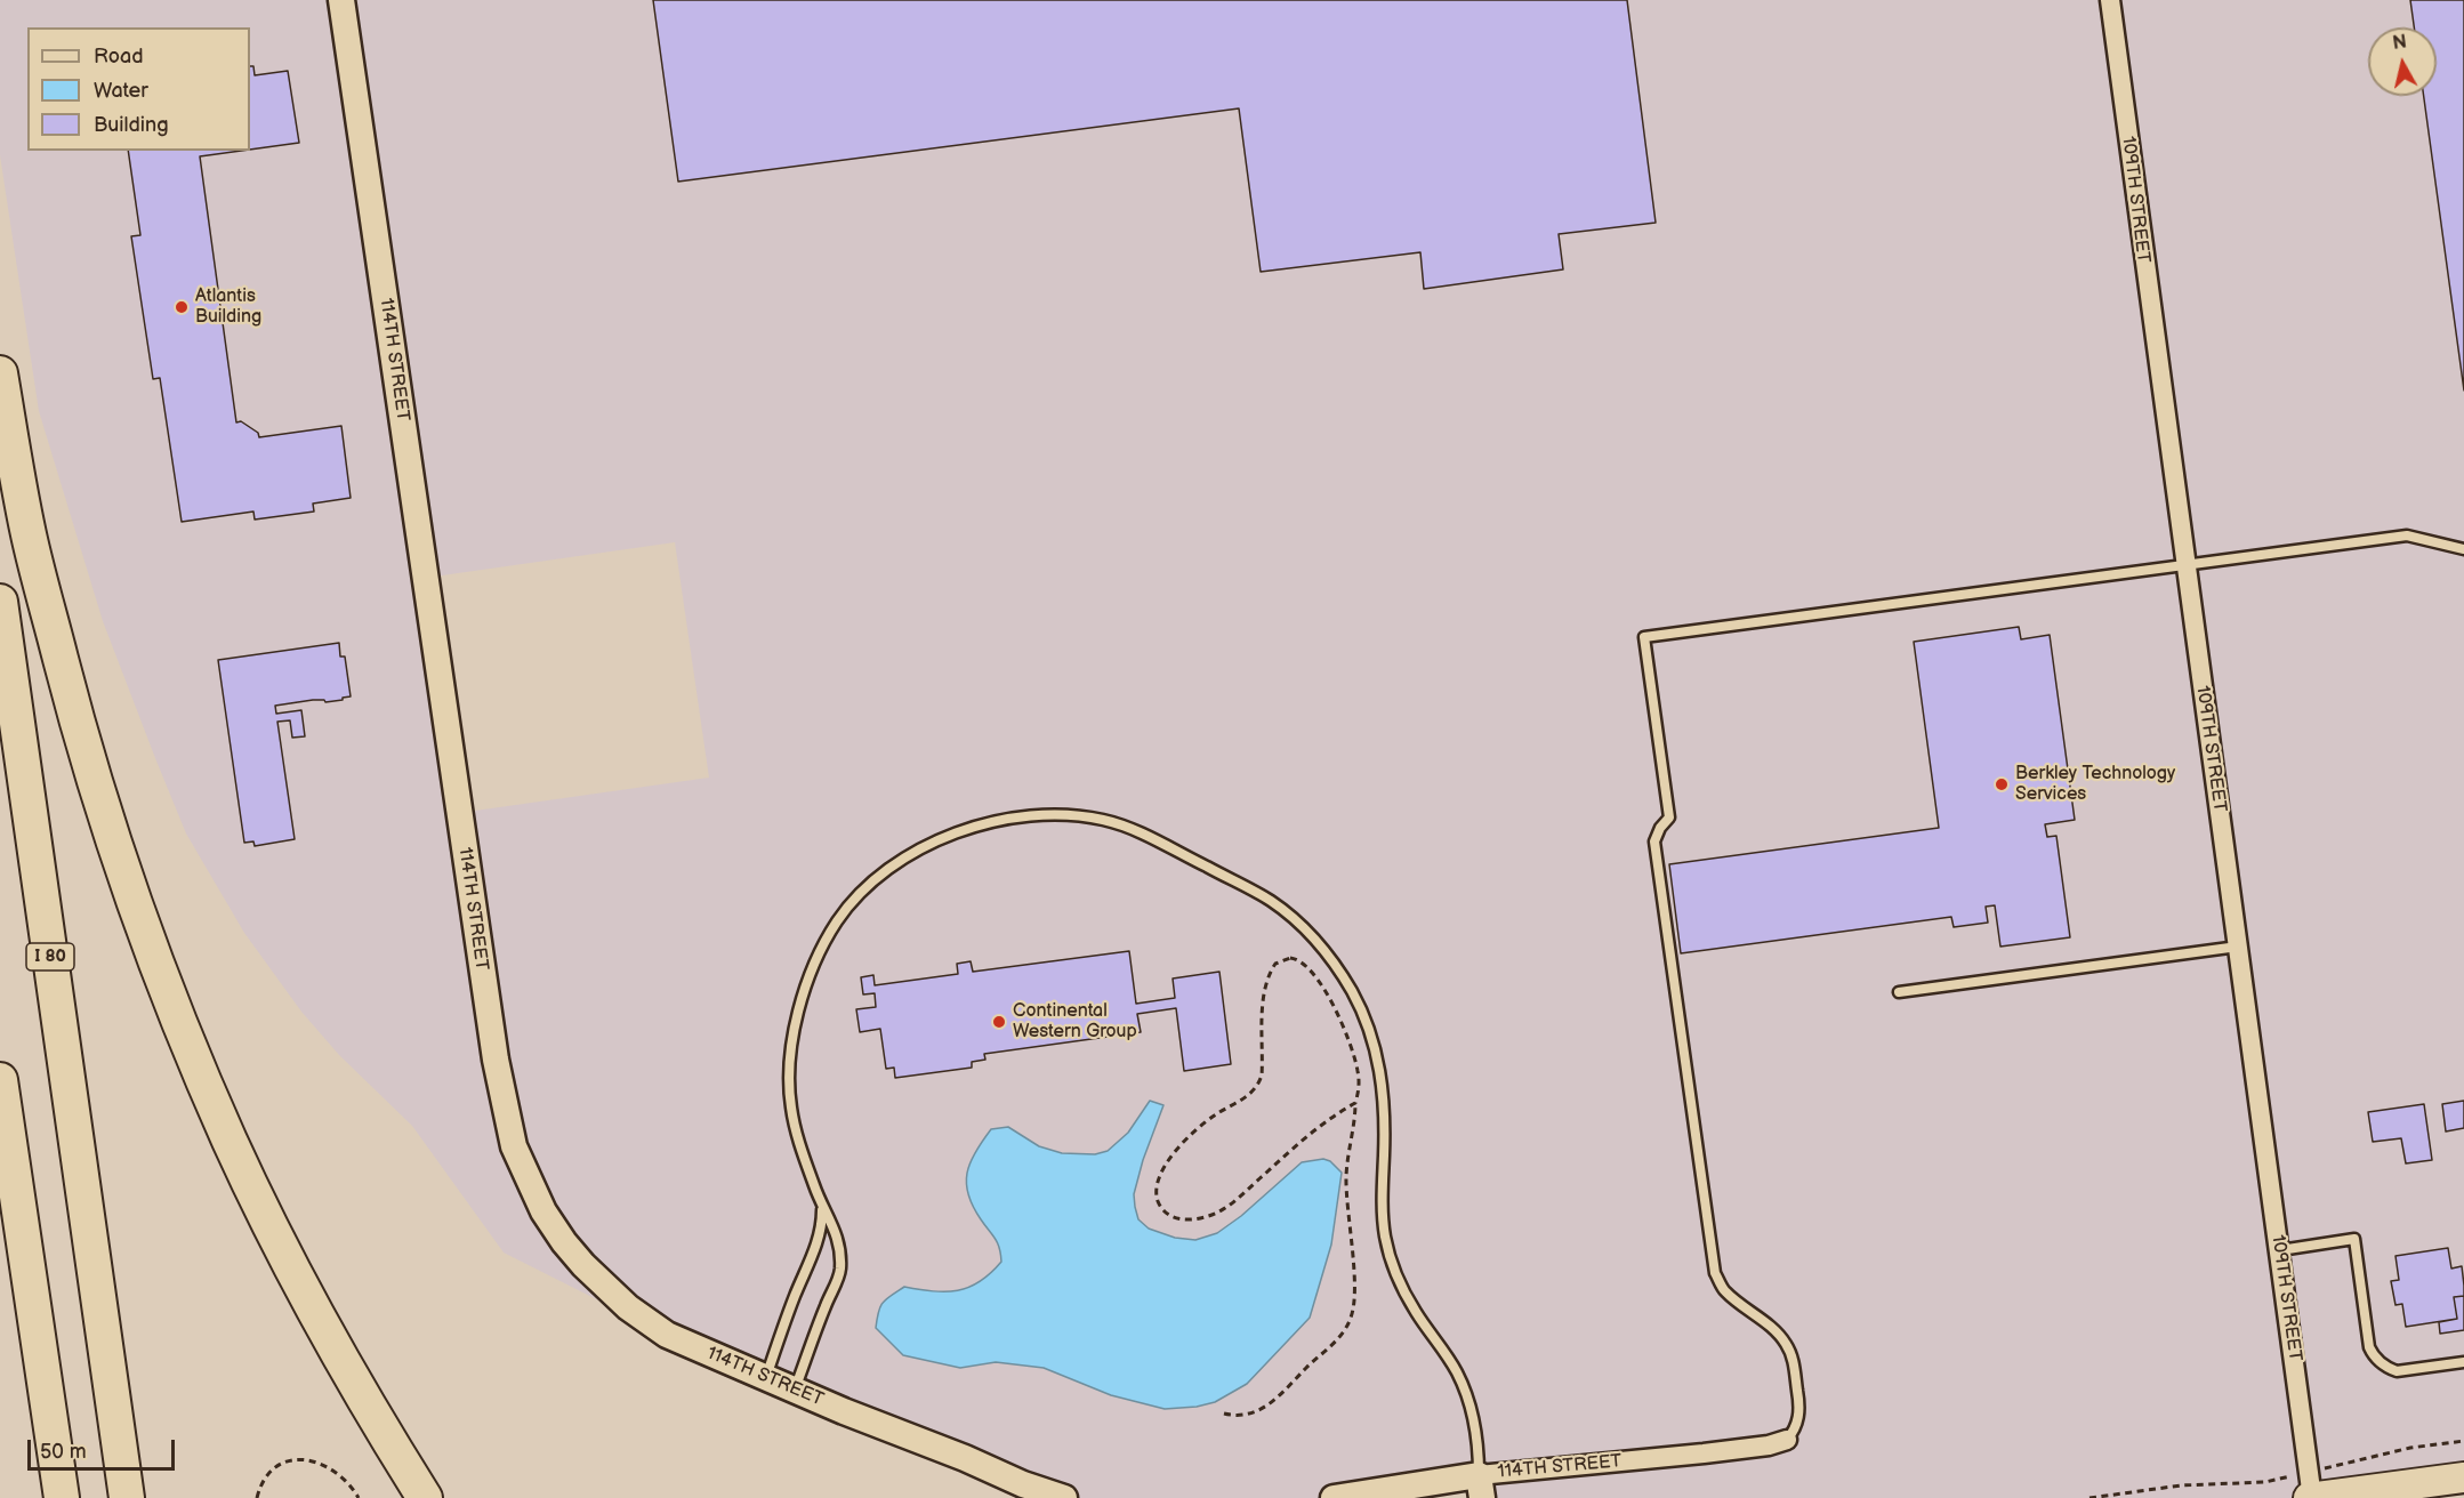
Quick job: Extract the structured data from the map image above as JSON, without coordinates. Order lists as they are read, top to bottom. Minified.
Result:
{"streets":{"highway":["I 80"],"street":["109TH STREET","114TH STREET"]},"places":["Atlantis Building","Berkley Technology Services","Continental Western Group"],"legend":["Road","Water","Building"],"scale_bar":"50 m","north":"top"}
